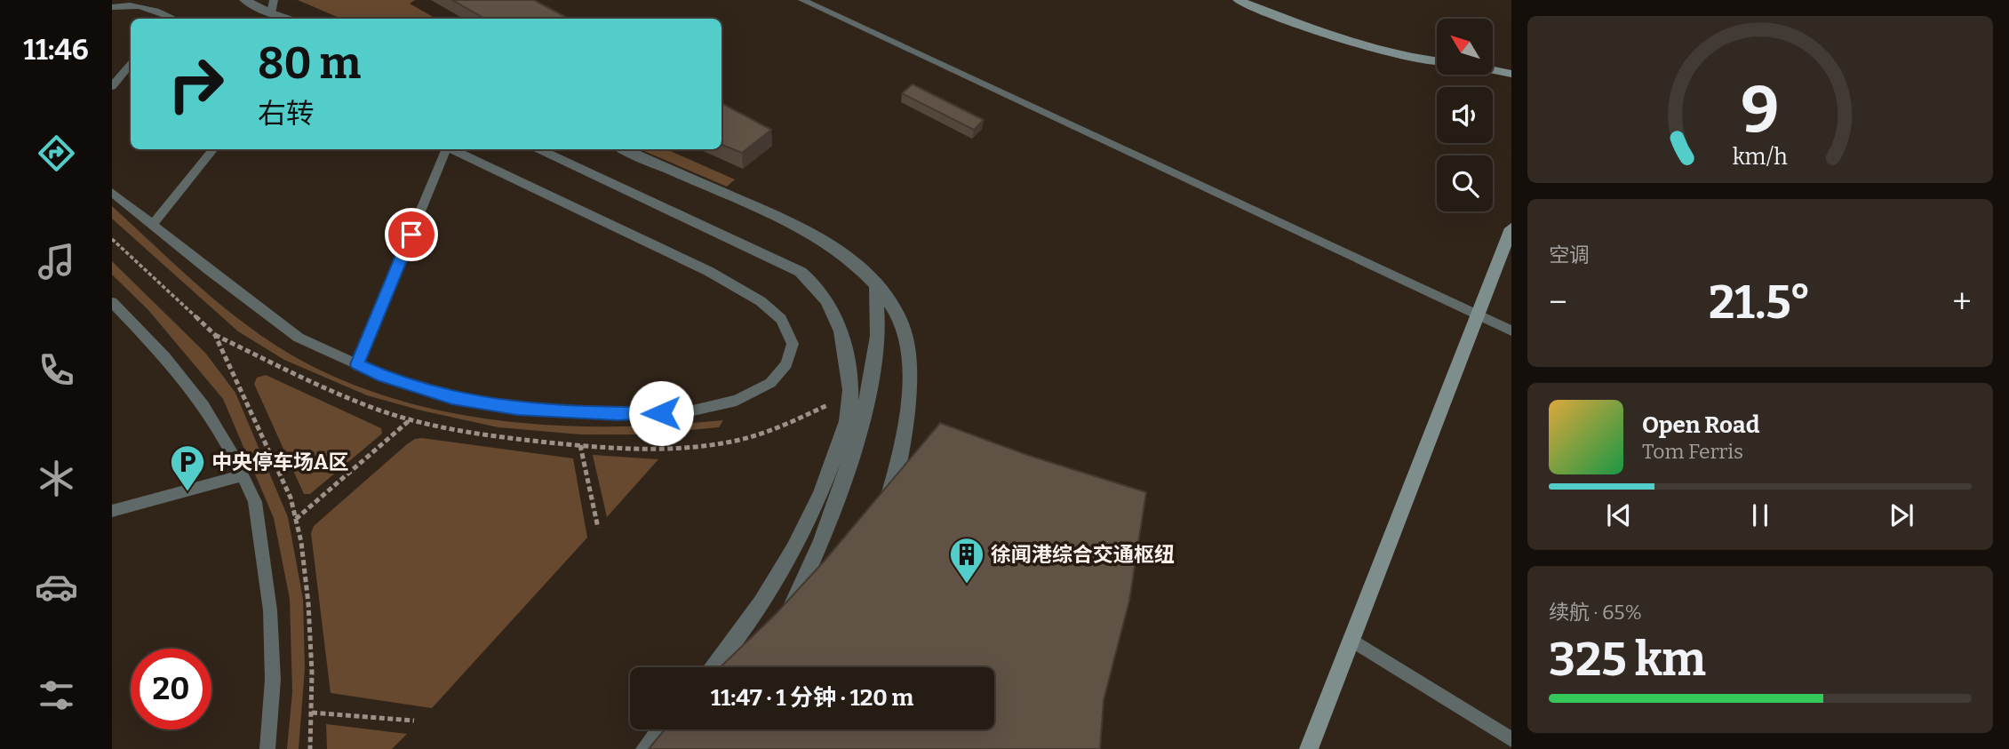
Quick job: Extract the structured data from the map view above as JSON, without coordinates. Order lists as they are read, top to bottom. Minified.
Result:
{"places":{"parking":["中央停车场A区"],"building":["徐闻港综合交通枢纽"]},"north":"top left","page":{"tabs":"11:46","turn":["80 m","右转"],"tile":["空调",["续航 · 65%","325 km"]],"heat":["−","21.5°","+"],"song":["Open Road","Tom Ferris"],"limit":"20","trip":"11:47 · 1 分钟 · 120 m","gauge":["9","km/h"]}}
